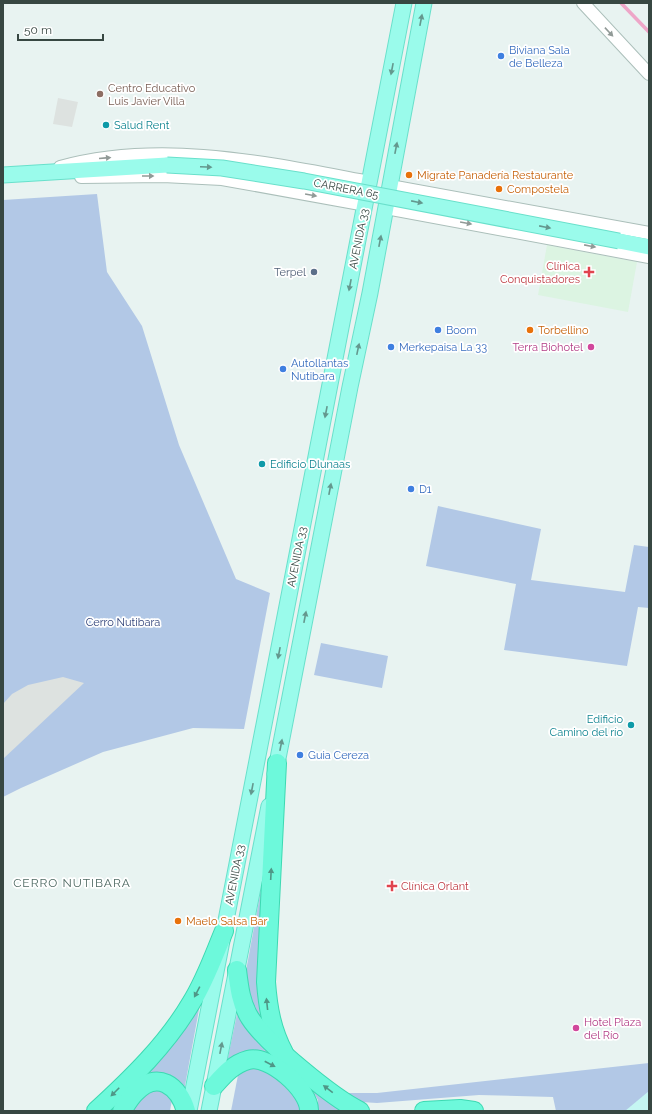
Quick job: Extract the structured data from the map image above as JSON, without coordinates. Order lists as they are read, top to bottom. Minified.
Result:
{"streets":{"main road":["CARRERA 65","AVENIDA 33"]},"crossings":[["CARRERA 65","AVENIDA 33"]],"one_way":["CARRERA 65"],"districts":["CERRO NUTIBARA"],"parks":["Cerro Nutibara"],"places":{"other":["Biviana Sala de Belleza","Centro Educativo Luis Javier Villa","Salud Rent","Migrate Panadería Restaurante","Compostela","Terpel","Boom","Torbellino","Merkepaisa La 33","Terra Biohotel","Autollantas Nutibara","Edificio Dlunaas","D1","Edificio Camino del río","Guia Cereza","Maelo Salsa Bar","Hotel Plaza del Río"],"health":["Clínica Conquistadores","Clínica Orlant"]},"scale_bar":"50 m"}
